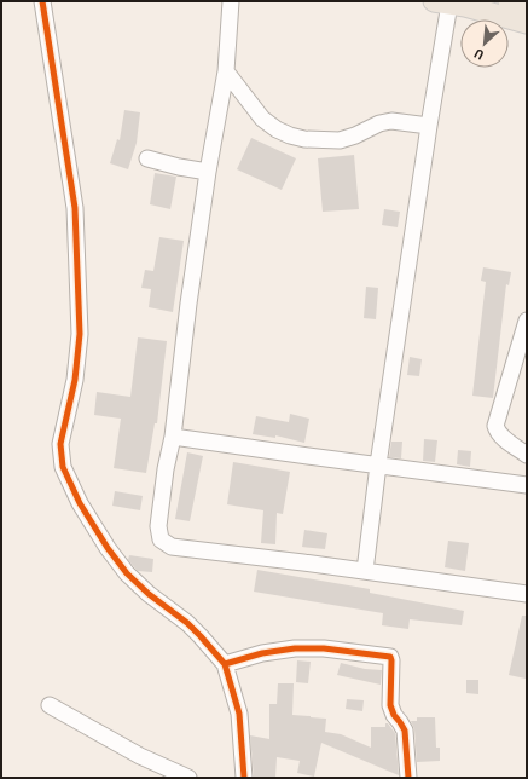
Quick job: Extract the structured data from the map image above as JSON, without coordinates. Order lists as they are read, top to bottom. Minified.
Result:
{"north":"bottom left"}
